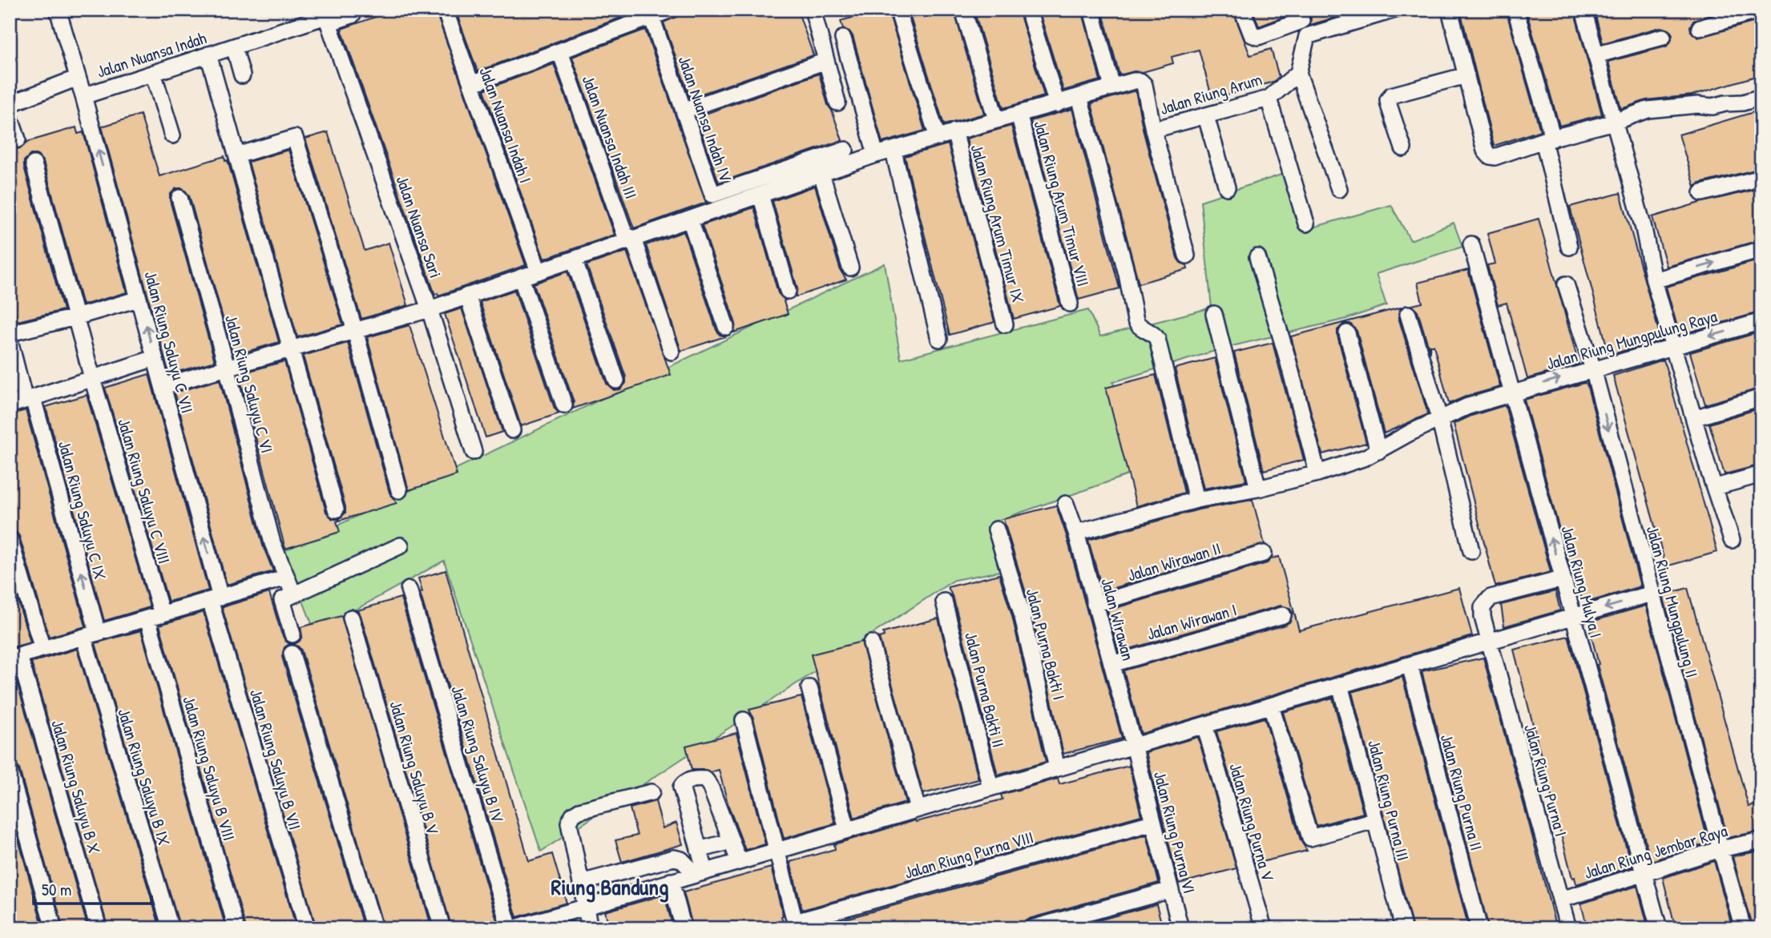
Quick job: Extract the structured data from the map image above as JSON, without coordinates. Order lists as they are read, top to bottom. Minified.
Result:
{"streets":{"street":["Jalan Nuansa Indah","Jalan Riung Arum","Jalan Nuansa Indah IV","Jalan Nuansa Indah I","Jalan Nuansa Indah III","Jalan Riung Arum Timur VIII","Jalan Riung Arum Timur IX","Jalan Nuansa Sari","Jalan Riung Mungpulung Raya","Jalan Riung Saluyu C VII","Jalan Riung Saluyu C VI","Jalan Riung Saluyu C VIII","Jalan Riung Saluyu C IX","Jalan Wirawan II","Jalan Riung Mulya I","Jalan Riung Mungpulung II","Jalan Wirawan","Jalan Wirawan I","Jalan Purna Bakti I","Jalan Purna Bakti II","Jalan Riung Saluyu B IV","Jalan Riung Saluyu B VII","Jalan Riung Saluyu B V","Jalan Riung Saluyu B VIII","Jalan Riung Saluyu B IX","Jalan Riung Purna I","Jalan Riung Saluyu B X","Jalan Riung Purna II","Jalan Riung Purna III","Jalan Riung Purna V","Jalan Riung Purna VI","Jalan Riung Jembar Raya","Jalan Riung Purna VIII"]},"crossings":[["Jalan Nuansa Indah","Jalan Nuansa Sari"],["Jalan Nuansa Indah","Jalan Riung Saluyu C VII"],["Jalan Riung Arum","Jalan Nuansa Indah I"],["Jalan Riung Arum","Jalan Nuansa Indah III"],["Jalan Riung Arum","Jalan Riung Arum Timur VIII"],["Jalan Riung Arum","Jalan Riung Arum Timur IX"],["Jalan Riung Arum","Jalan Nuansa Sari"],["Jalan Riung Arum","Jalan Riung Saluyu C VII"],["Jalan Riung Arum","Jalan Riung Saluyu C VI"],["Jalan Riung Mungpulung Raya","Jalan Riung Mulya I"],["Jalan Riung Mungpulung Raya","Jalan Riung Mungpulung II"],["Jalan Riung Mungpulung Raya","Jalan Wirawan"],["Jalan Riung Saluyu C VII","Jalan Riung Saluyu B VII"],["Jalan Riung Saluyu C VIII","Jalan Riung Saluyu B VIII"],["Jalan Riung Saluyu C IX","Jalan Riung Saluyu B IX"],["Jalan Wirawan II","Jalan Wirawan"],["Jalan Riung Mulya I","Jalan Riung Purna I"],["Jalan Riung Mulya I","Jalan Riung Jembar Raya"],["Jalan Riung Mungpulung II","Jalan Riung Jembar Raya"],["Jalan Wirawan","Jalan Wirawan I"],["Jalan Wirawan","Jalan Riung Purna VI"],["Jalan Riung Purna I","Jalan Riung Jembar Raya"],["Jalan Riung Purna VI","Jalan Riung Purna VIII"]],"districts":["Riung Bandung"],"scale_bar":"50 m"}
